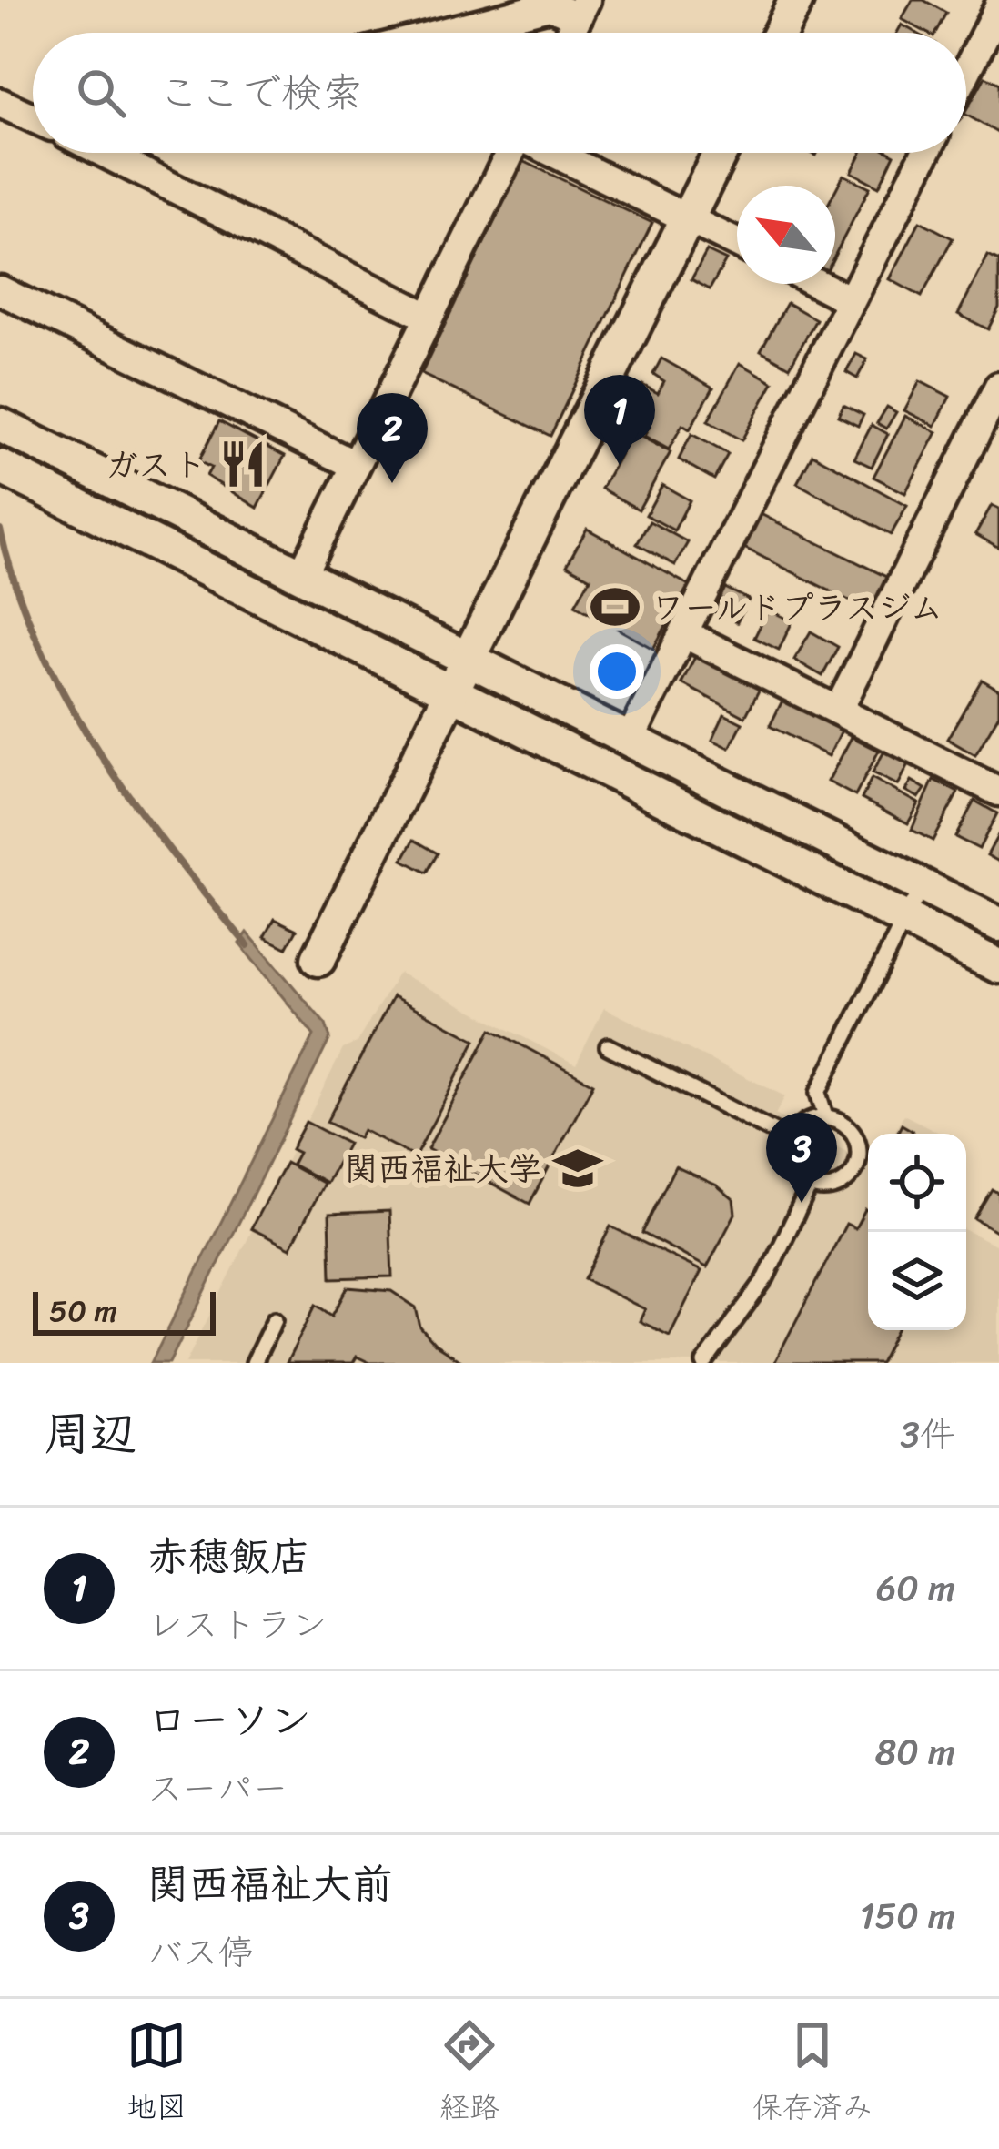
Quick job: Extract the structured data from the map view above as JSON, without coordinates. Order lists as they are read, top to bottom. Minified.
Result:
{"places":{"restaurant":["ガスト"],"sports":["ワールドプラスジム"],"school or university":["関西福祉大学"]},"scale_bar":"50 m","north":"top left","page":{"search":"ここで検索","pins":["1","2","3"],"scale":"50 m","heading":["周辺","3件"],"list":[{"mark":"1","name":"赤穂飯店","note":"レストラン","value":"60 m"},{"mark":"2","name":"ローソン","note":"スーパー","value":"80 m"},{"mark":"3","name":"関西福祉大前","note":"バス停","value":"150 m"}],"nav":["地図","経路","保存済み"]}}
